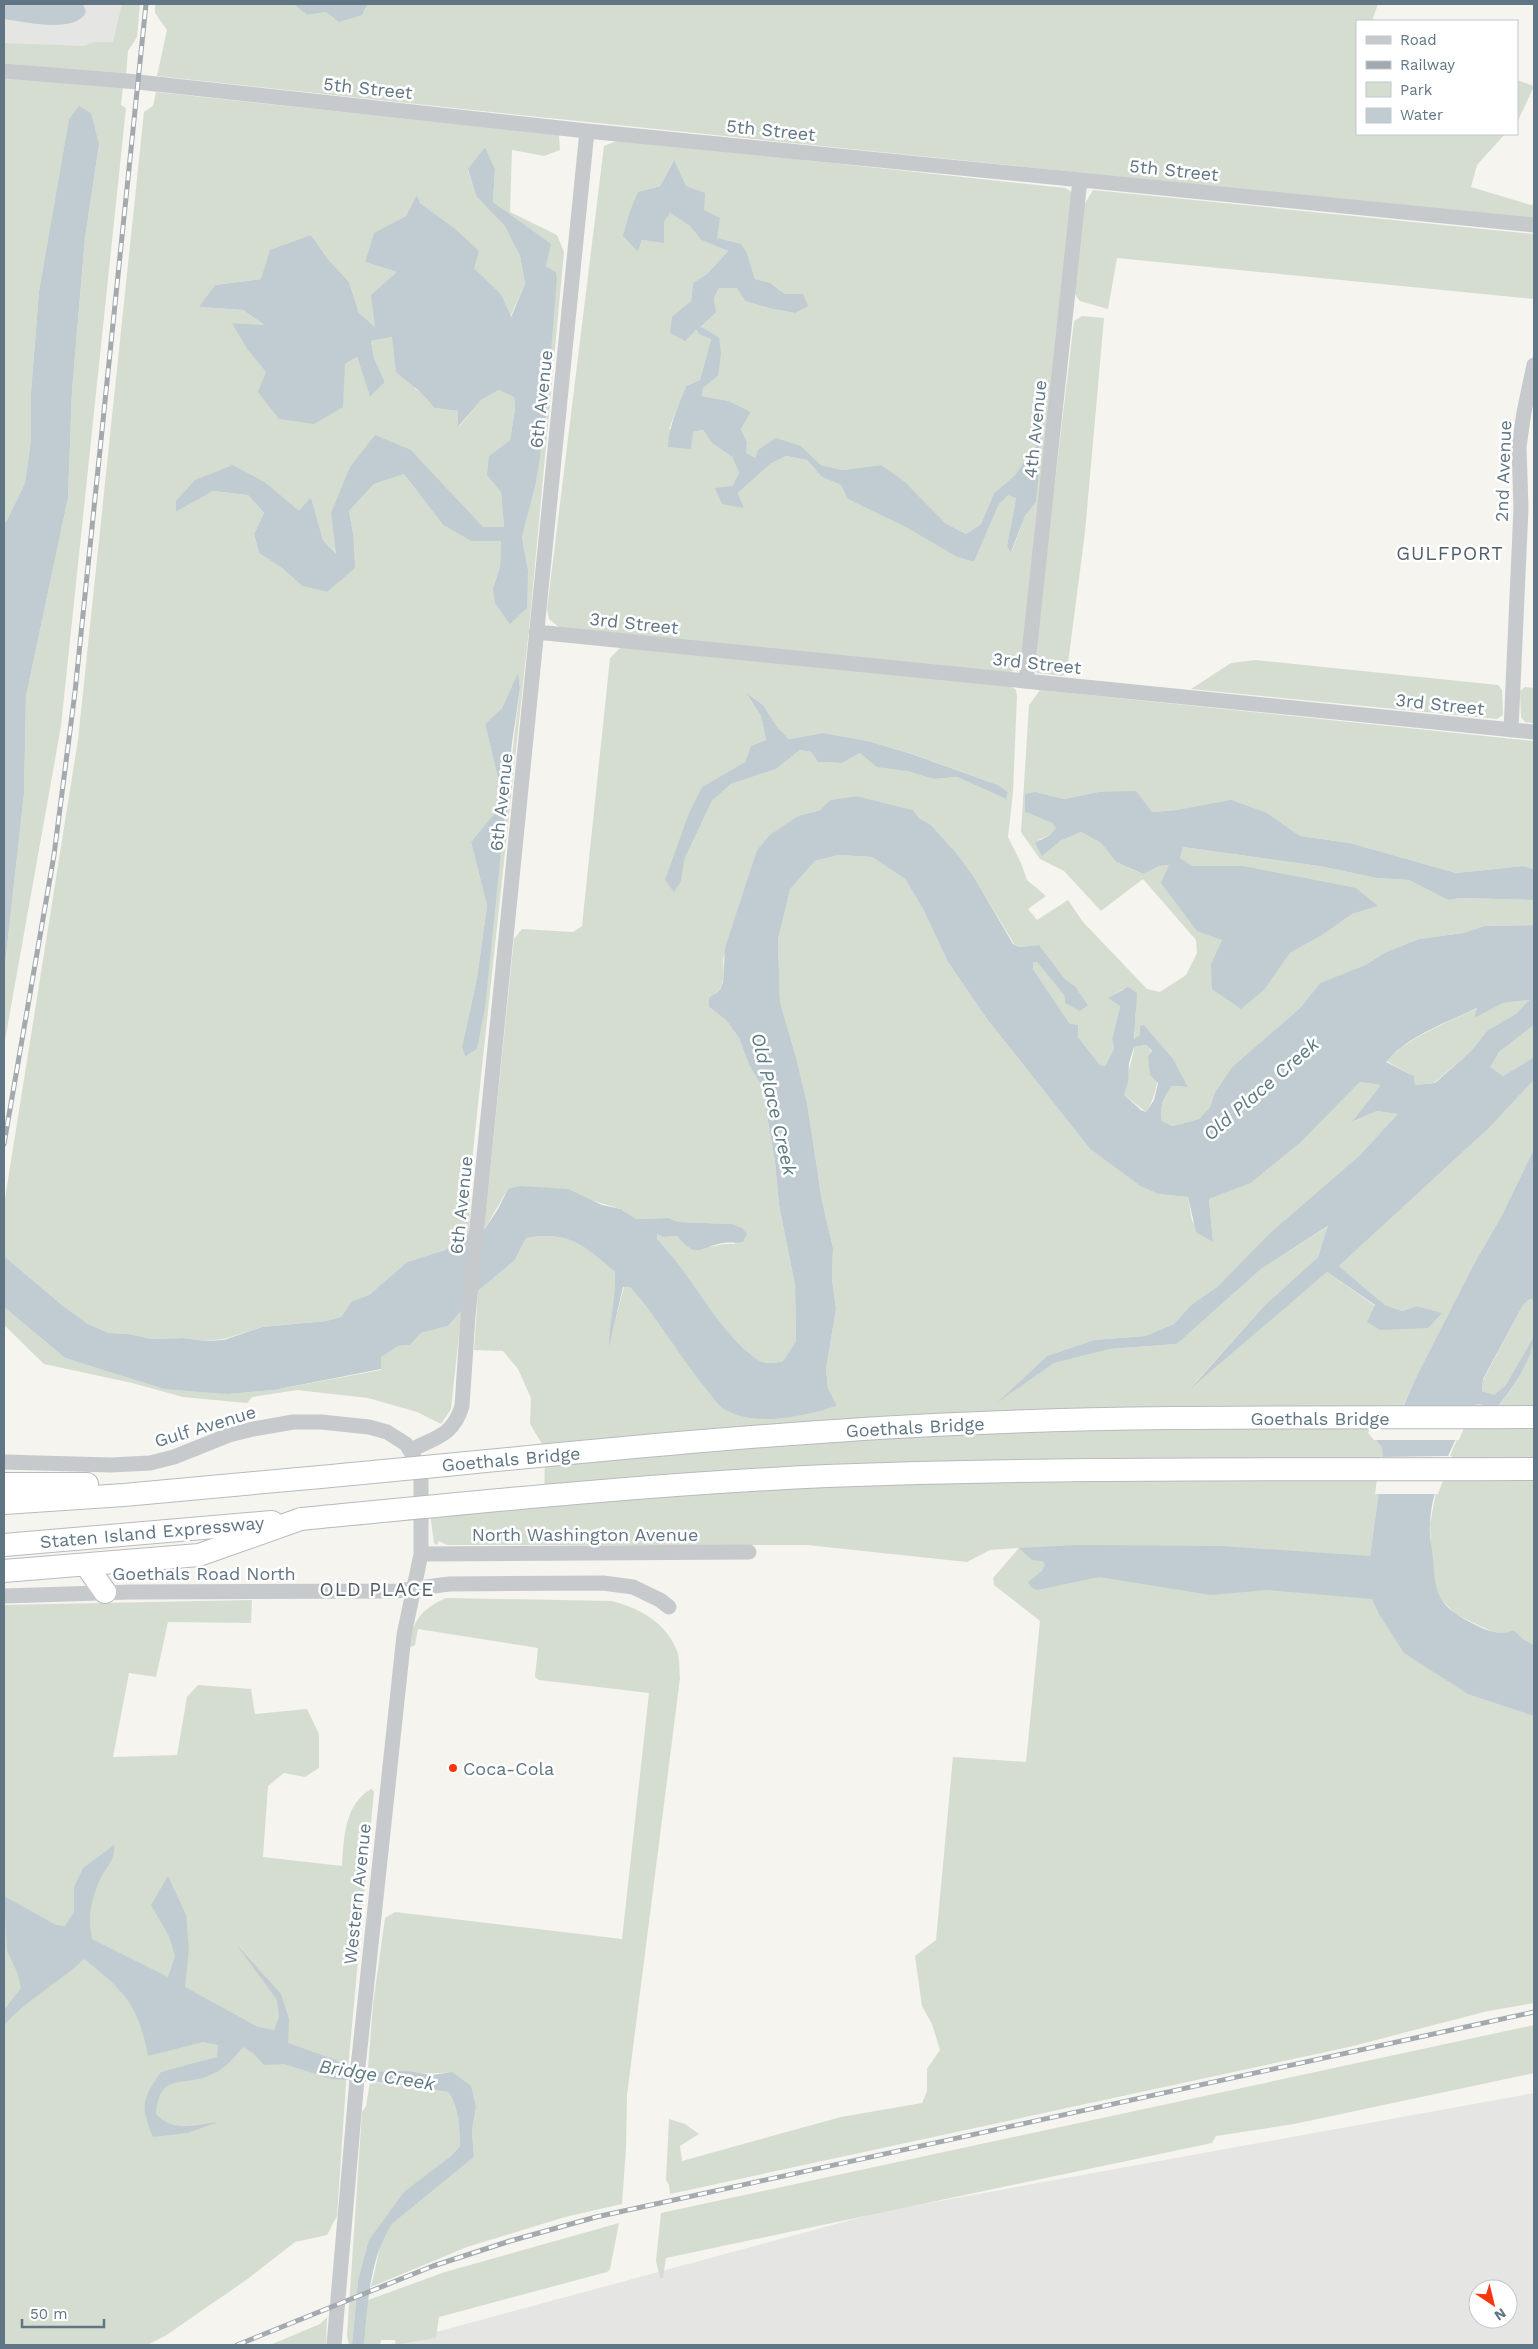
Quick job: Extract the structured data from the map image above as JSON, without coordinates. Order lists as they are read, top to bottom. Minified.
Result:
{"streets":{"highway":["Goethals Bridge","Staten Island Expressway"],"street":["5th Street","6th Avenue","4th Avenue","2nd Avenue","3rd Street","Gulf Avenue","North Washington Avenue","Goethals Road North","Western Avenue"]},"crossings":[["5th Street","6th Avenue"],["5th Street","4th Avenue"],["6th Avenue","3rd Street"],["6th Avenue","Gulf Avenue"],["6th Avenue","Western Avenue"],["4th Avenue","3rd Street"],["2nd Avenue","3rd Street"],["Gulf Avenue","Western Avenue"],["North Washington Avenue","Western Avenue"],["Goethals Road North","Western Avenue"]],"districts":["GULFPORT","OLD PLACE"],"water":["Old Place Creek","Bridge Creek"],"places":["Coca-Cola"],"legend":["Road","Railway","Park","Water"],"scale_bar":"50 m","north":"bottom right"}
